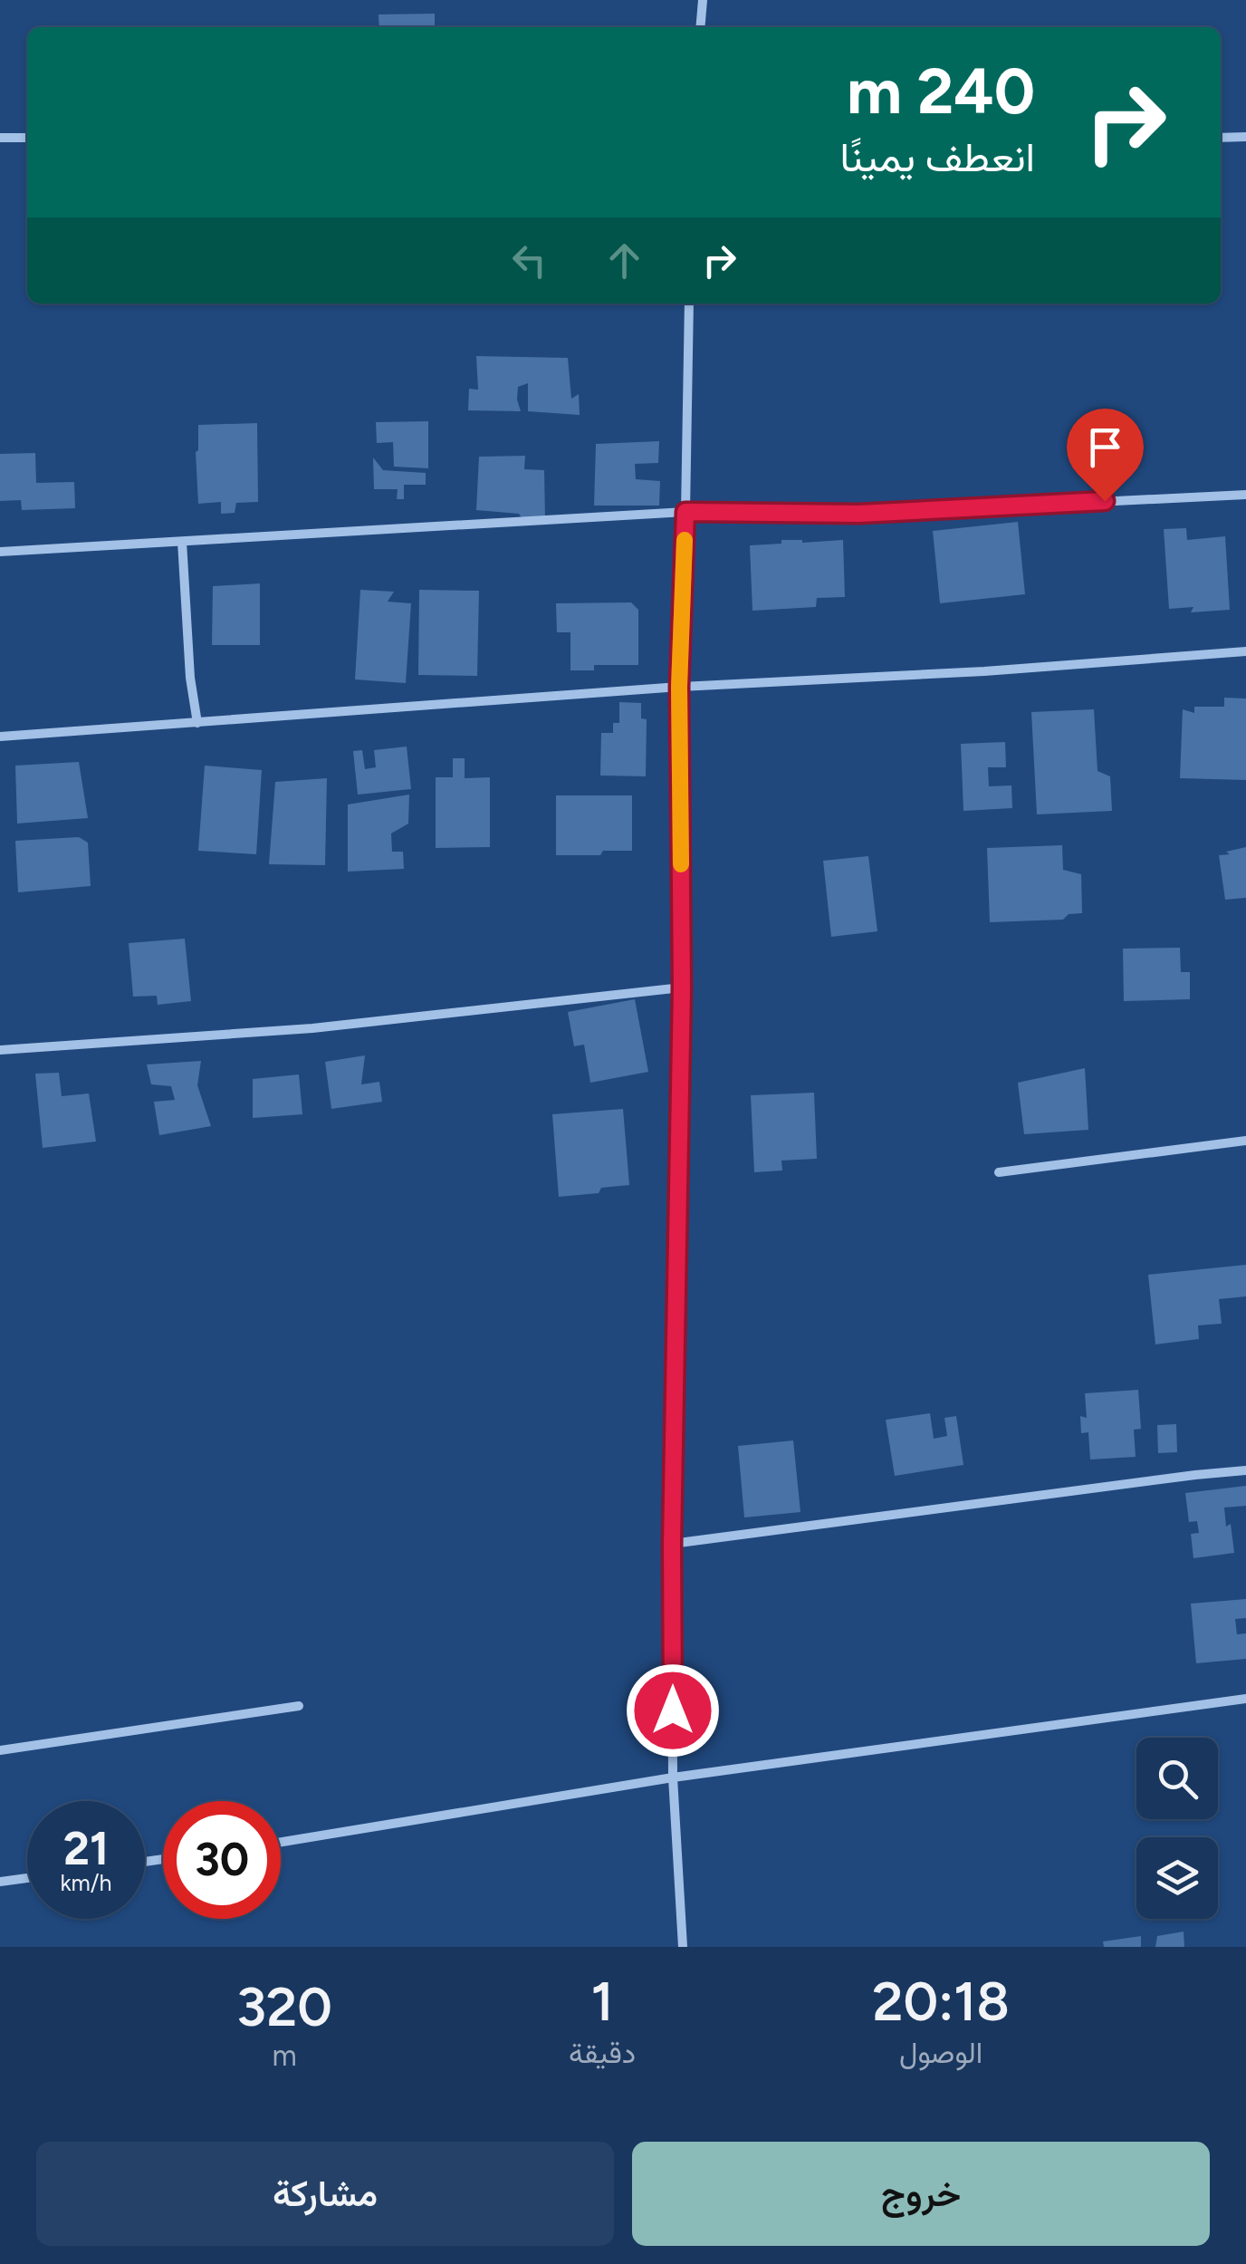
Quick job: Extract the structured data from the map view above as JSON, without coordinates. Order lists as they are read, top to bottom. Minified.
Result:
{"page":{"turn":["240 m","انعطف يمينًا"],"speed":"21 km/h","limit":"30","eta":["20:18","الوصول","1","دقيقة","320","m"],"buttons":["خروج","مشاركة"]}}
